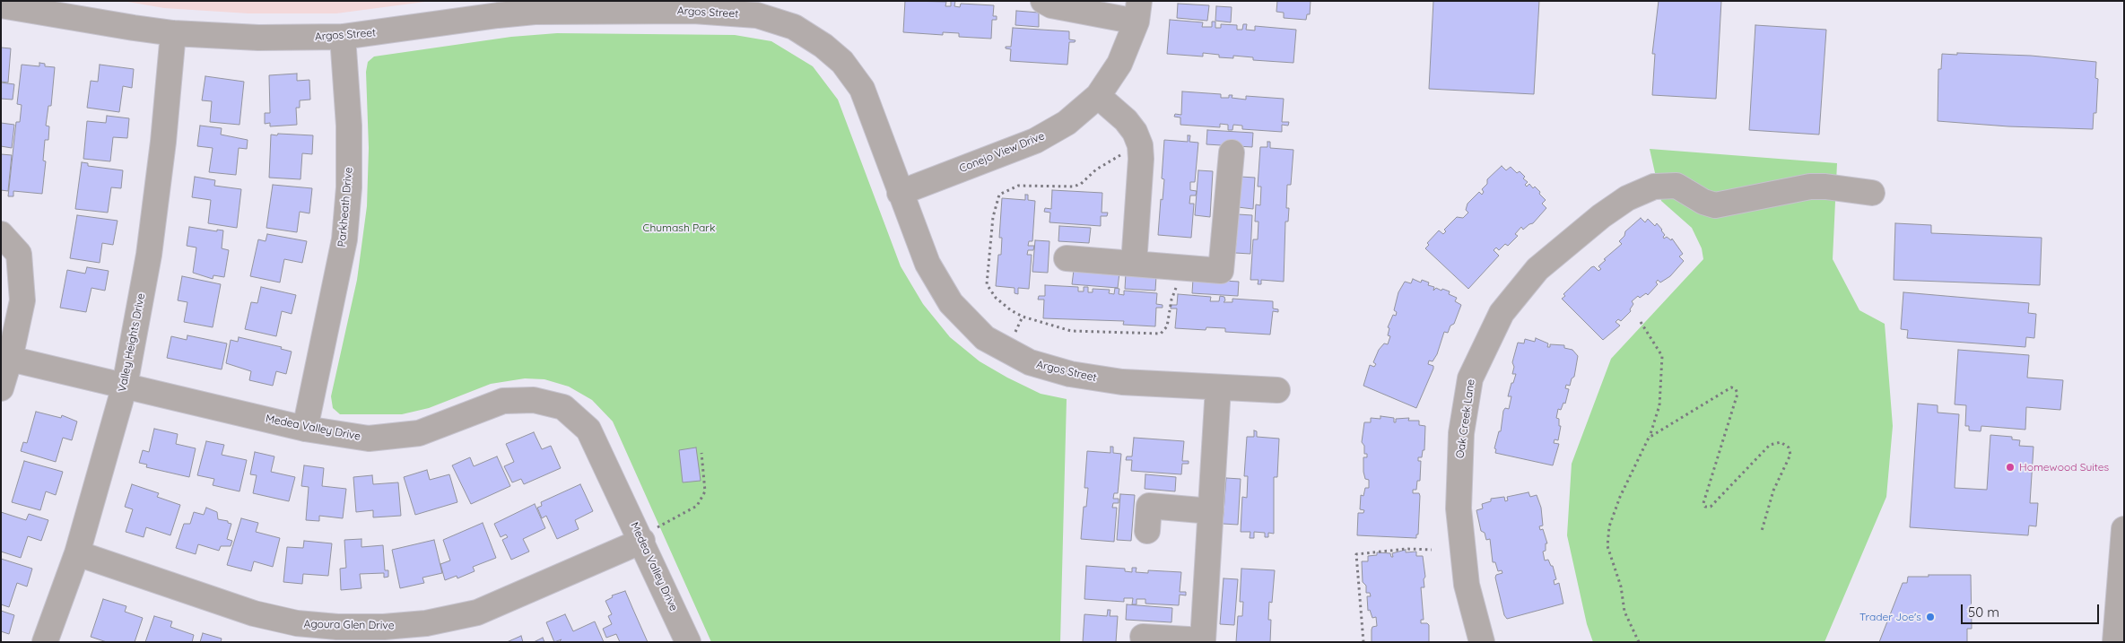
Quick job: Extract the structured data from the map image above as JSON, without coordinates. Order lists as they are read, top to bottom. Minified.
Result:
{"streets":{"street":["Argos Street","Conejo View Drive","Parkheath Drive","Valley Heights Drive","Oak Creek Lane","Medea Valley Drive","Agoura Glen Drive"]},"crossings":[["Argos Street","Conejo View Drive"],["Argos Street","Parkheath Drive"],["Argos Street","Valley Heights Drive"],["Parkheath Drive","Medea Valley Drive"],["Valley Heights Drive","Medea Valley Drive"],["Valley Heights Drive","Agoura Glen Drive"],["Medea Valley Drive","Agoura Glen Drive"]],"parks":["Chumash Park"],"places":["Homewood Suites","Trader Joe's"],"scale_bar":"50 m"}
